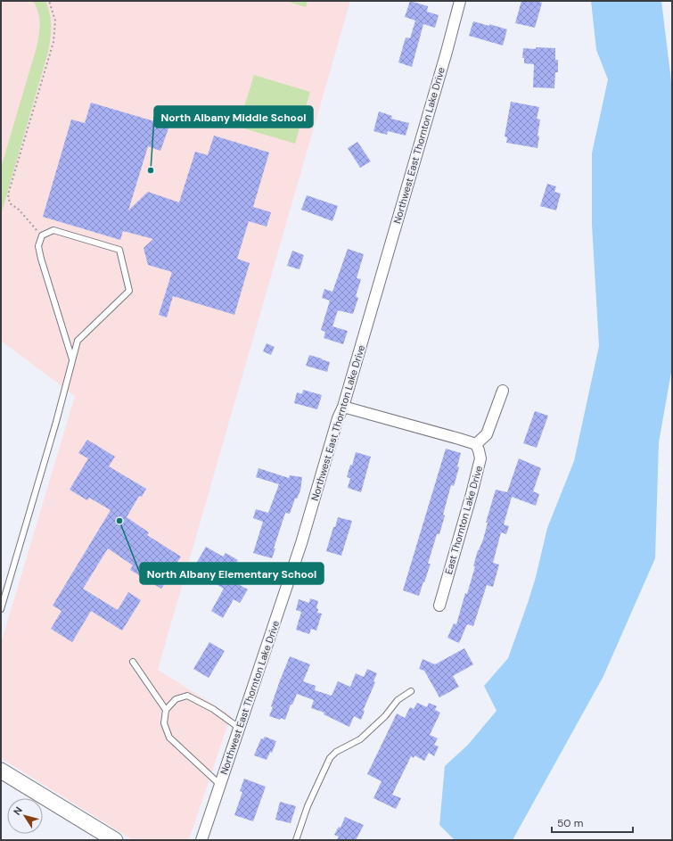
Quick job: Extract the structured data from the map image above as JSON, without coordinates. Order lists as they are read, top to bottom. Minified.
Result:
{"streets":{"street":["Northwest East Thornton Lake Drive","East Thornton Lake Drive"]},"places":["North Albany Middle School","North Albany Elementary School"],"scale_bar":"50 m","north":"top left"}
